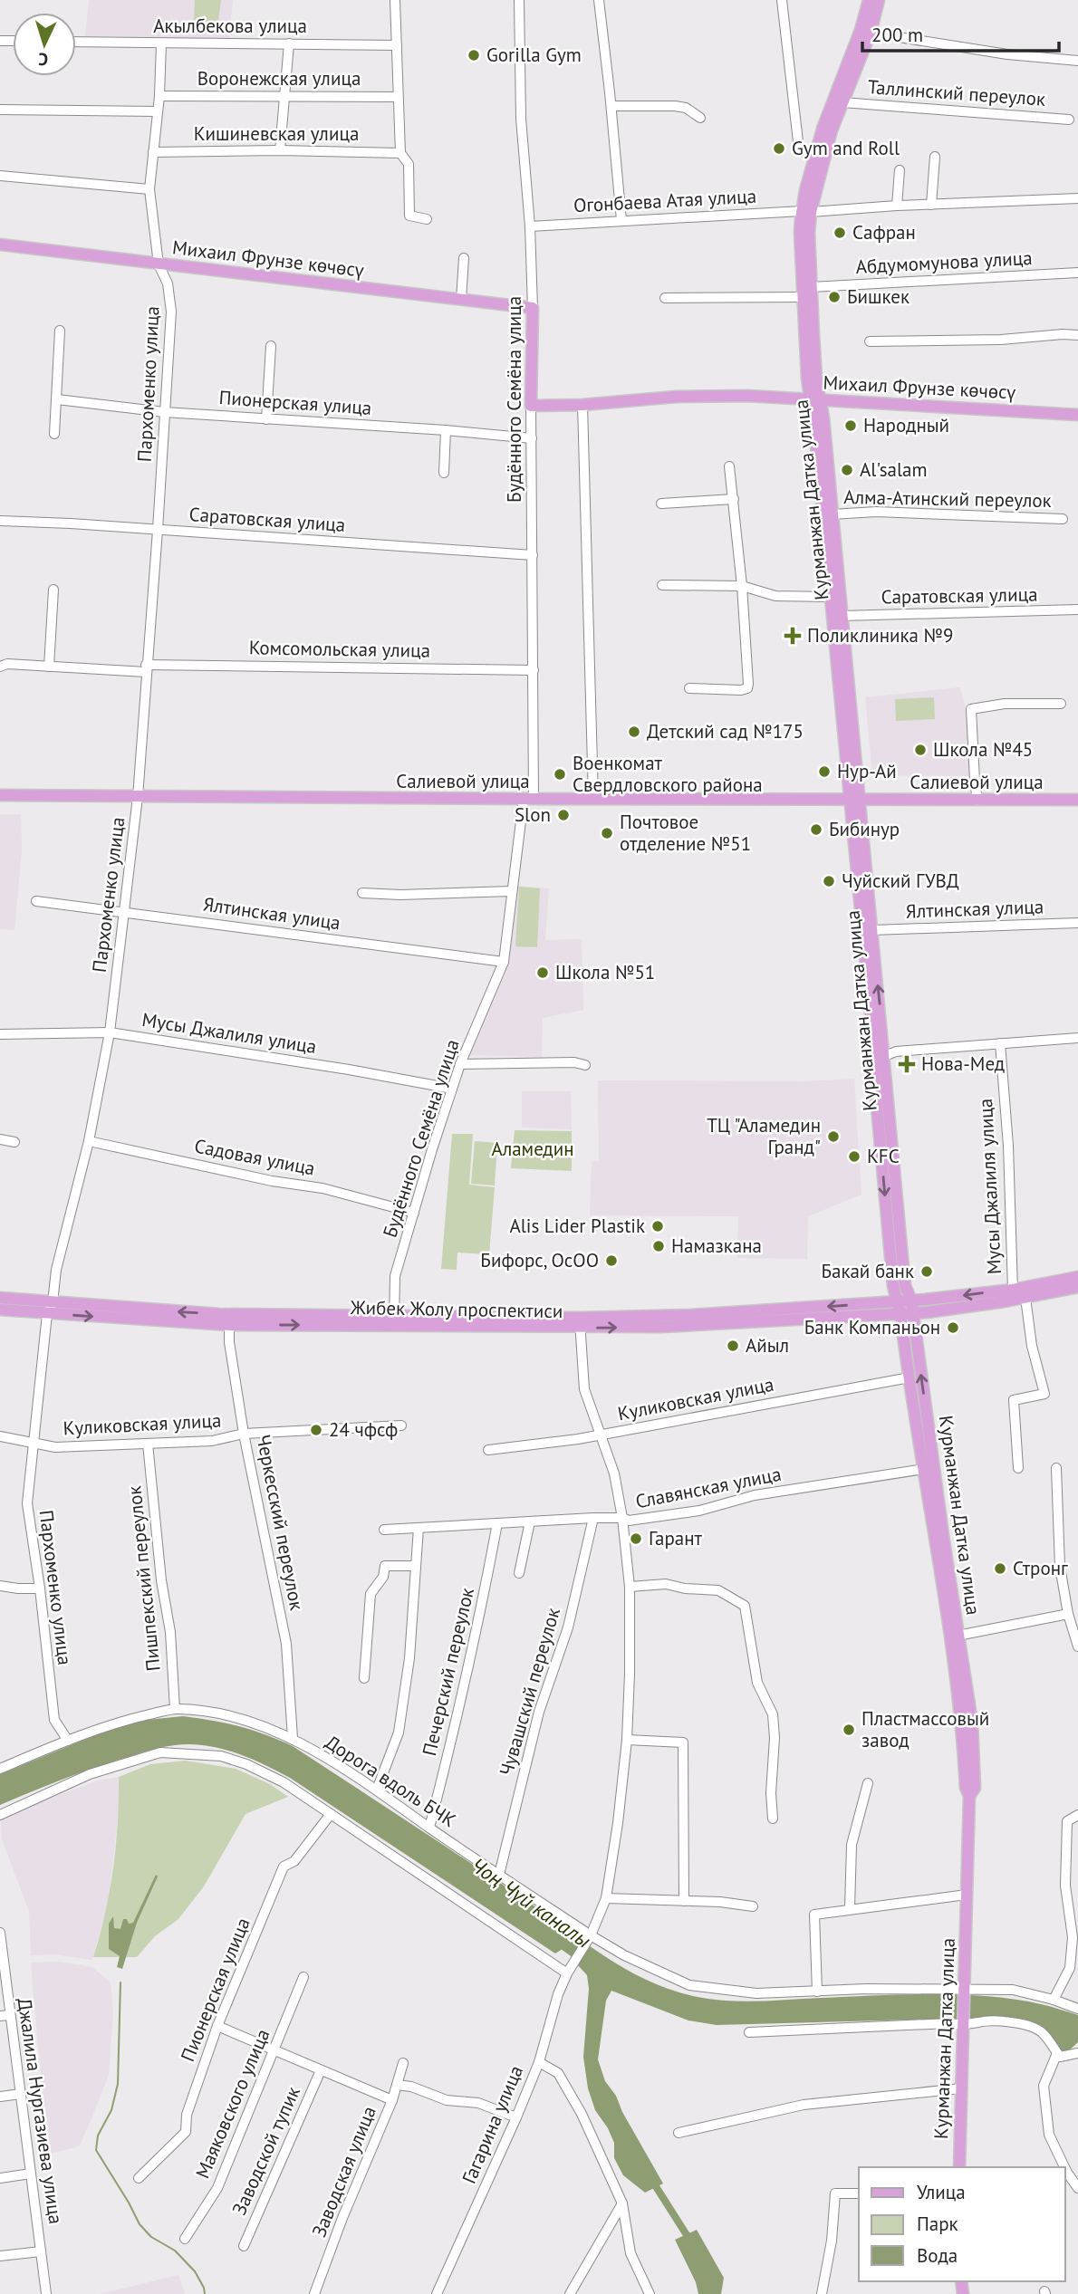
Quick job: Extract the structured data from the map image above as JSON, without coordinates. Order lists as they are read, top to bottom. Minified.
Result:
{"streets":{"main road":["Михаил Фрунзе көчөсү","Будённого Семёна улица","Курманжан Датка улица","Салиевой улица","Жибек Жолу проспектиси"],"street":["Акылбекова улица","Воронежская улица","Таллинский переулок","Кишиневская улица","Огонбаева Атая улица","Абдумомунова улица","Пархоменко улица","Пионерская улица","Алма-Атинский переулок","Саратовская улица","Комсомольская улица","Ялтинская улица","Мусы Джалиля улица","Садовая улица","Куликовская улица","Славянская улица","Черкесский переулок","Пишпекский переулок","Печерский переулок","Чувашский переулок","Дорога вдоль БЧК","Маяковского улица","Джалила Нургазиева улица","Гагарина улица","Заводской тупик","Заводская улица"]},"crossings":[["Акылбекова улица","Пархоменко улица"],["Воронежская улица","Пархоменко улица"],["Таллинский переулок","Курманжан Датка улица"],["Кишиневская улица","Пархоменко улица"],["Огонбаева Атая улица","Будённого Семёна улица"],["Огонбаева Атая улица","Курманжан Датка улица"],["Михаил Фрунзе көчөсү","Пархоменко улица"],["Михаил Фрунзе көчөсү","Будённого Семёна улица"],["Михаил Фрунзе көчөсү","Курманжан Датка улица"],["Абдумомунова улица","Курманжан Датка улица"],["Пархоменко улица","Пионерская улица"],["Пархоменко улица","Саратовская улица"],["Пархоменко улица","Комсомольская улица"],["Пархоменко улица","Салиевой улица"],["Пархоменко улица","Ялтинская улица"],["Пархоменко улица","Мусы Джалиля улица"],["Пархоменко улица","Садовая улица"],["Пархоменко улица","Жибек Жолу проспектиси"],["Пархоменко улица","Куликовская улица"],["Пархоменко улица","Дорога вдоль БЧК"],["Будённого Семёна улица","Пионерская улица"],["Будённого Семёна улица","Саратовская улица"],["Будённого Семёна улица","Комсомольская улица"],["Будённого Семёна улица","Салиевой улица"],["Будённого Семёна улица","Ялтинская улица"],["Будённого Семёна улица","Мусы Джалиля улица"],["Будённого Семёна улица","Садовая улица"],["Будённого Семёна улица","Жибек Жолу проспектиси"],["Алма-Атинский переулок","Курманжан Датка улица"],["Курманжан Датка улица","Саратовская улица"],["Курманжан Датка улица","Салиевой улица"],["Курманжан Датка улица","Ялтинская улица"],["Курманжан Датка улица","Жибек Жолу проспектиси"],["Курманжан Датка улица","Куликовская улица"],["Курманжан Датка улица","Славянская улица"],["Курманжан Датка улица","Дорога вдоль БЧК"],["Мусы Джалиля улица","Жибек Жолу проспектиси"],["Жибек Жолу проспектиси","Черкесский переулок"],["Куликовская улица","Черкесский переулок"],["Куликовская улица","Пишпекский переулок"],["Славянская улица","Печерский переулок"],["Славянская улица","Чувашский переулок"],["Черкесский переулок","Дорога вдоль БЧК"],["Пишпекский переулок","Дорога вдоль БЧК"],["Печерский переулок","Дорога вдоль БЧК"],["Чувашский переулок","Дорога вдоль БЧК"]],"water":["Чоң Чүй каналы"],"parks":["Аламедин"],"places":{"other":["Gorilla Gym","Gym and Roll","Сафран","Бишкек","Народный","Al'salam","Детский сад №175","Школа №45","Нур-Ай","Военкомат Свердловского района","Slon","Бибинур","Почтовое отделение №51","Чуйский ГУВД","Школа №51","ТЦ \"Аламедин Гранд\"","KFC","Alis Lider Plastik","Намазкана","Бифорс, ОсОО","Бакай банк","Банк Компаньон","Айыл","24 чфсф","Гарант","Стронг","Пластмассовый завод"],"health":["Поликлиника №9","Нова-Мед"]},"legend":["Улица","Парк","Вода"],"scale_bar":"200 m","north":"bottom"}
